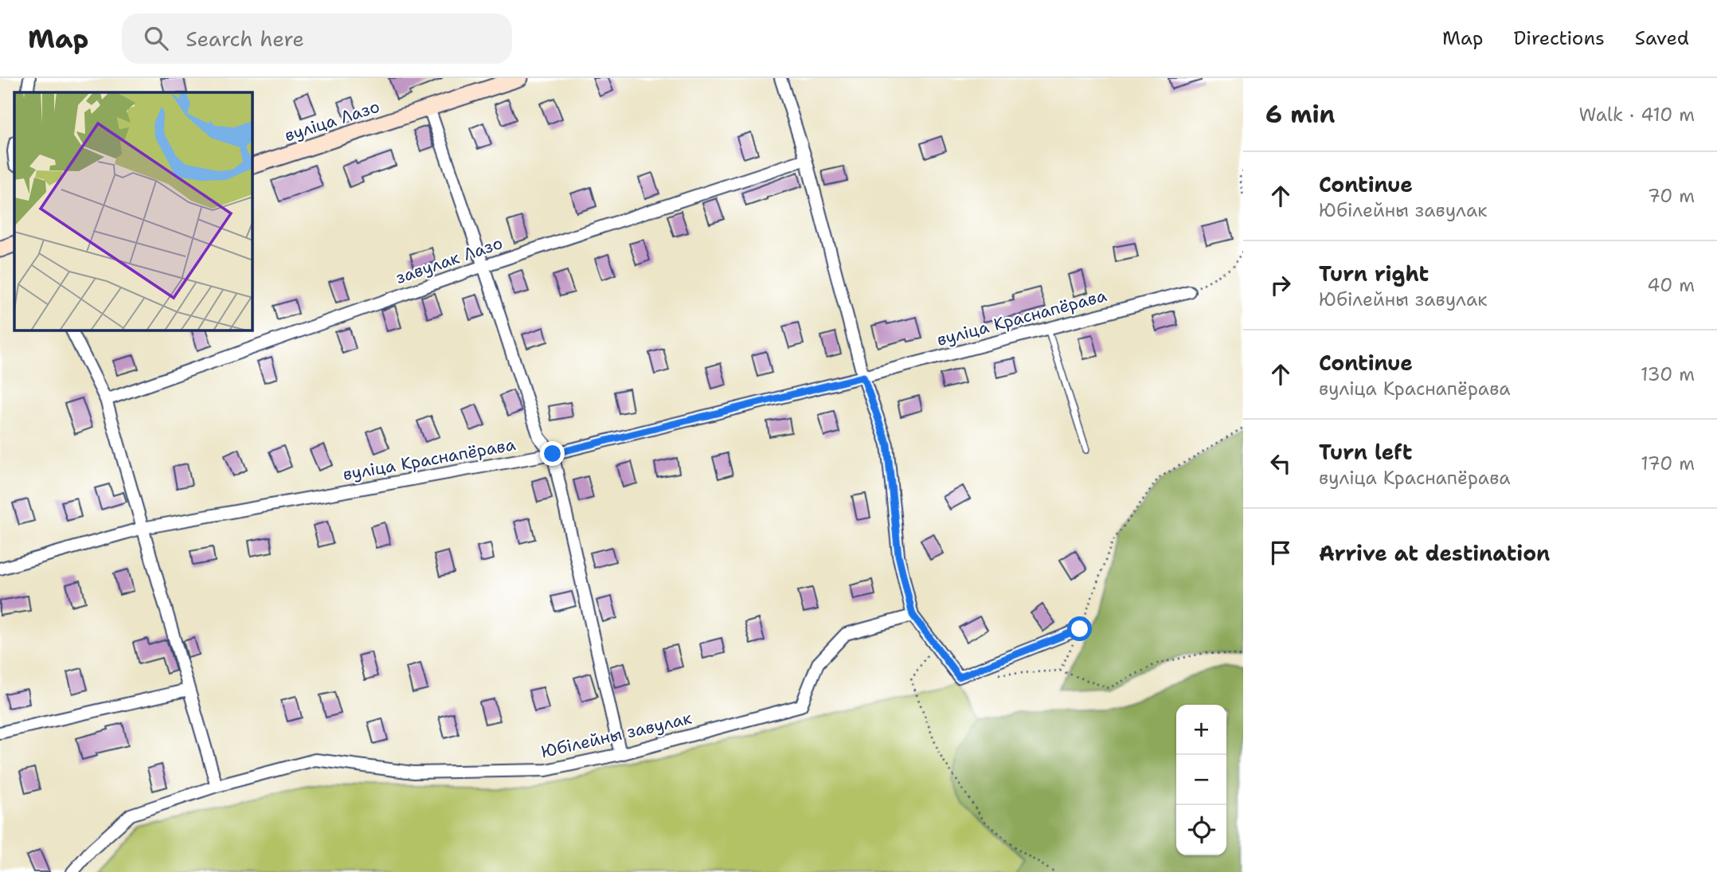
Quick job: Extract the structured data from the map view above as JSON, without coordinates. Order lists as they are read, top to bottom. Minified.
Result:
{"streets":{"main road":["вуліца Лазо"],"street":["завулак Лазо","вуліца Краснапёрава","Юбілейны завулак"]},"page":{"header":"Map","search":"Search here","nav":["Map","Directions","Saved"],"heading":["6 min","Walk · 410 m"],"list":[["Continue","Юбілейны завулак","70 m"],["Turn right","Юбілейны завулак","40 m"],["Continue","вуліца Краснапёрава","130 m"],["Turn left","вуліца Краснапёрава","170 m"],"Arrive at destination"],"map_buttons":["+","−"]}}
